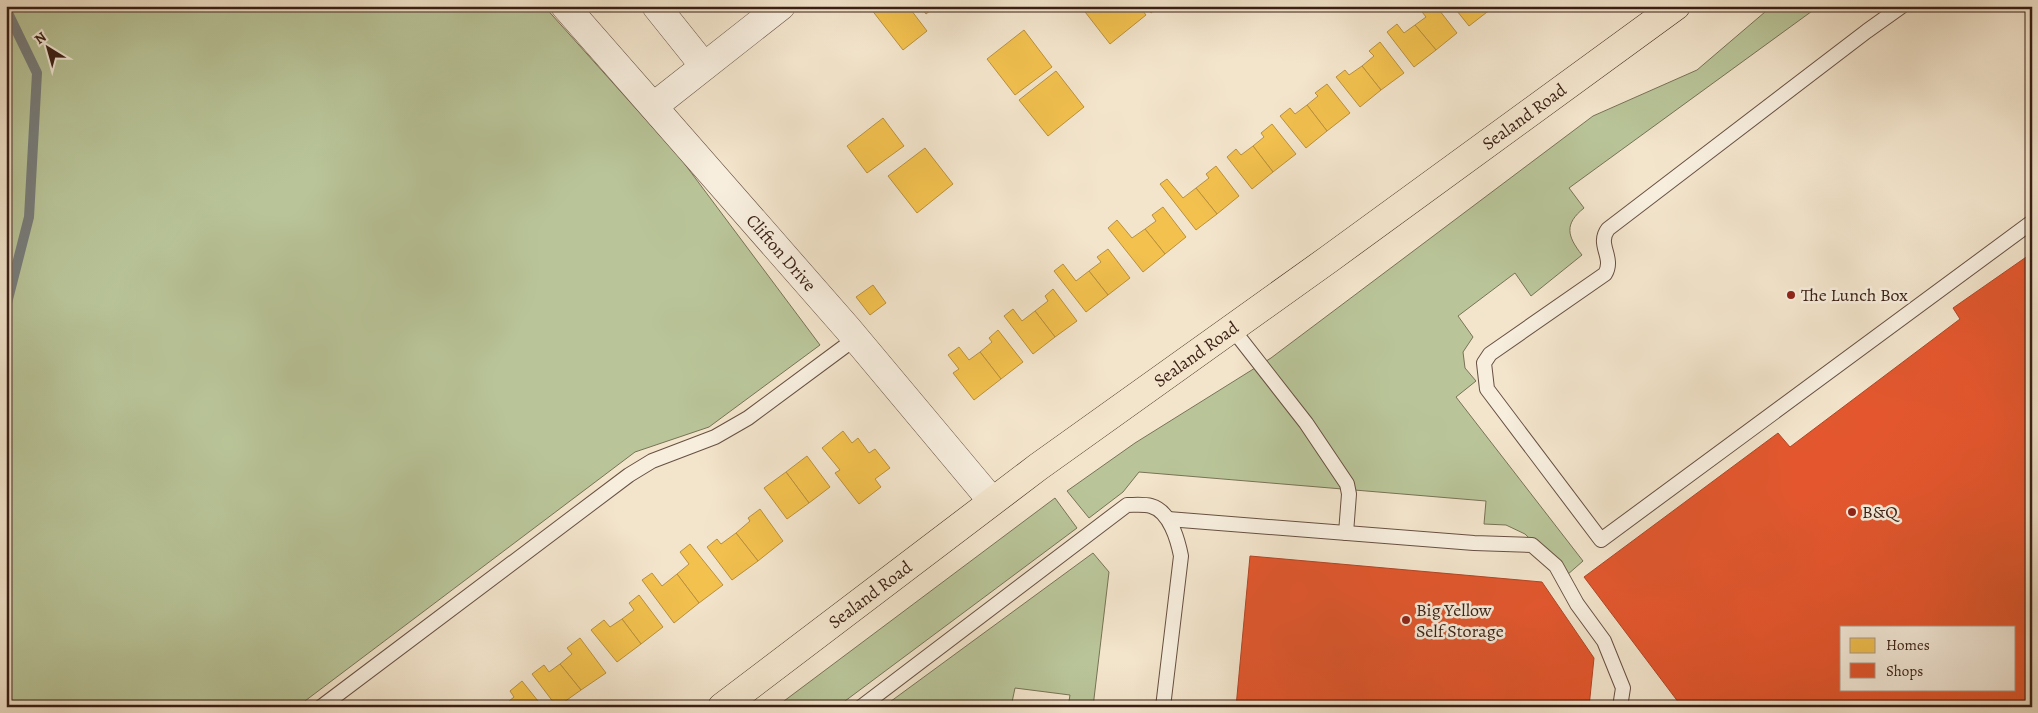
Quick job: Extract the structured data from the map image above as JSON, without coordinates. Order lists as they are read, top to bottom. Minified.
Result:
{"streets":{"main road":["Sealand Road"],"street":["Clifton Drive"]},"crossings":[["Sealand Road","Clifton Drive"]],"places":["The Lunch Box","B&Q","Big Yellow Self Storage"],"legend":["Homes","Shops"],"north":"top left"}
